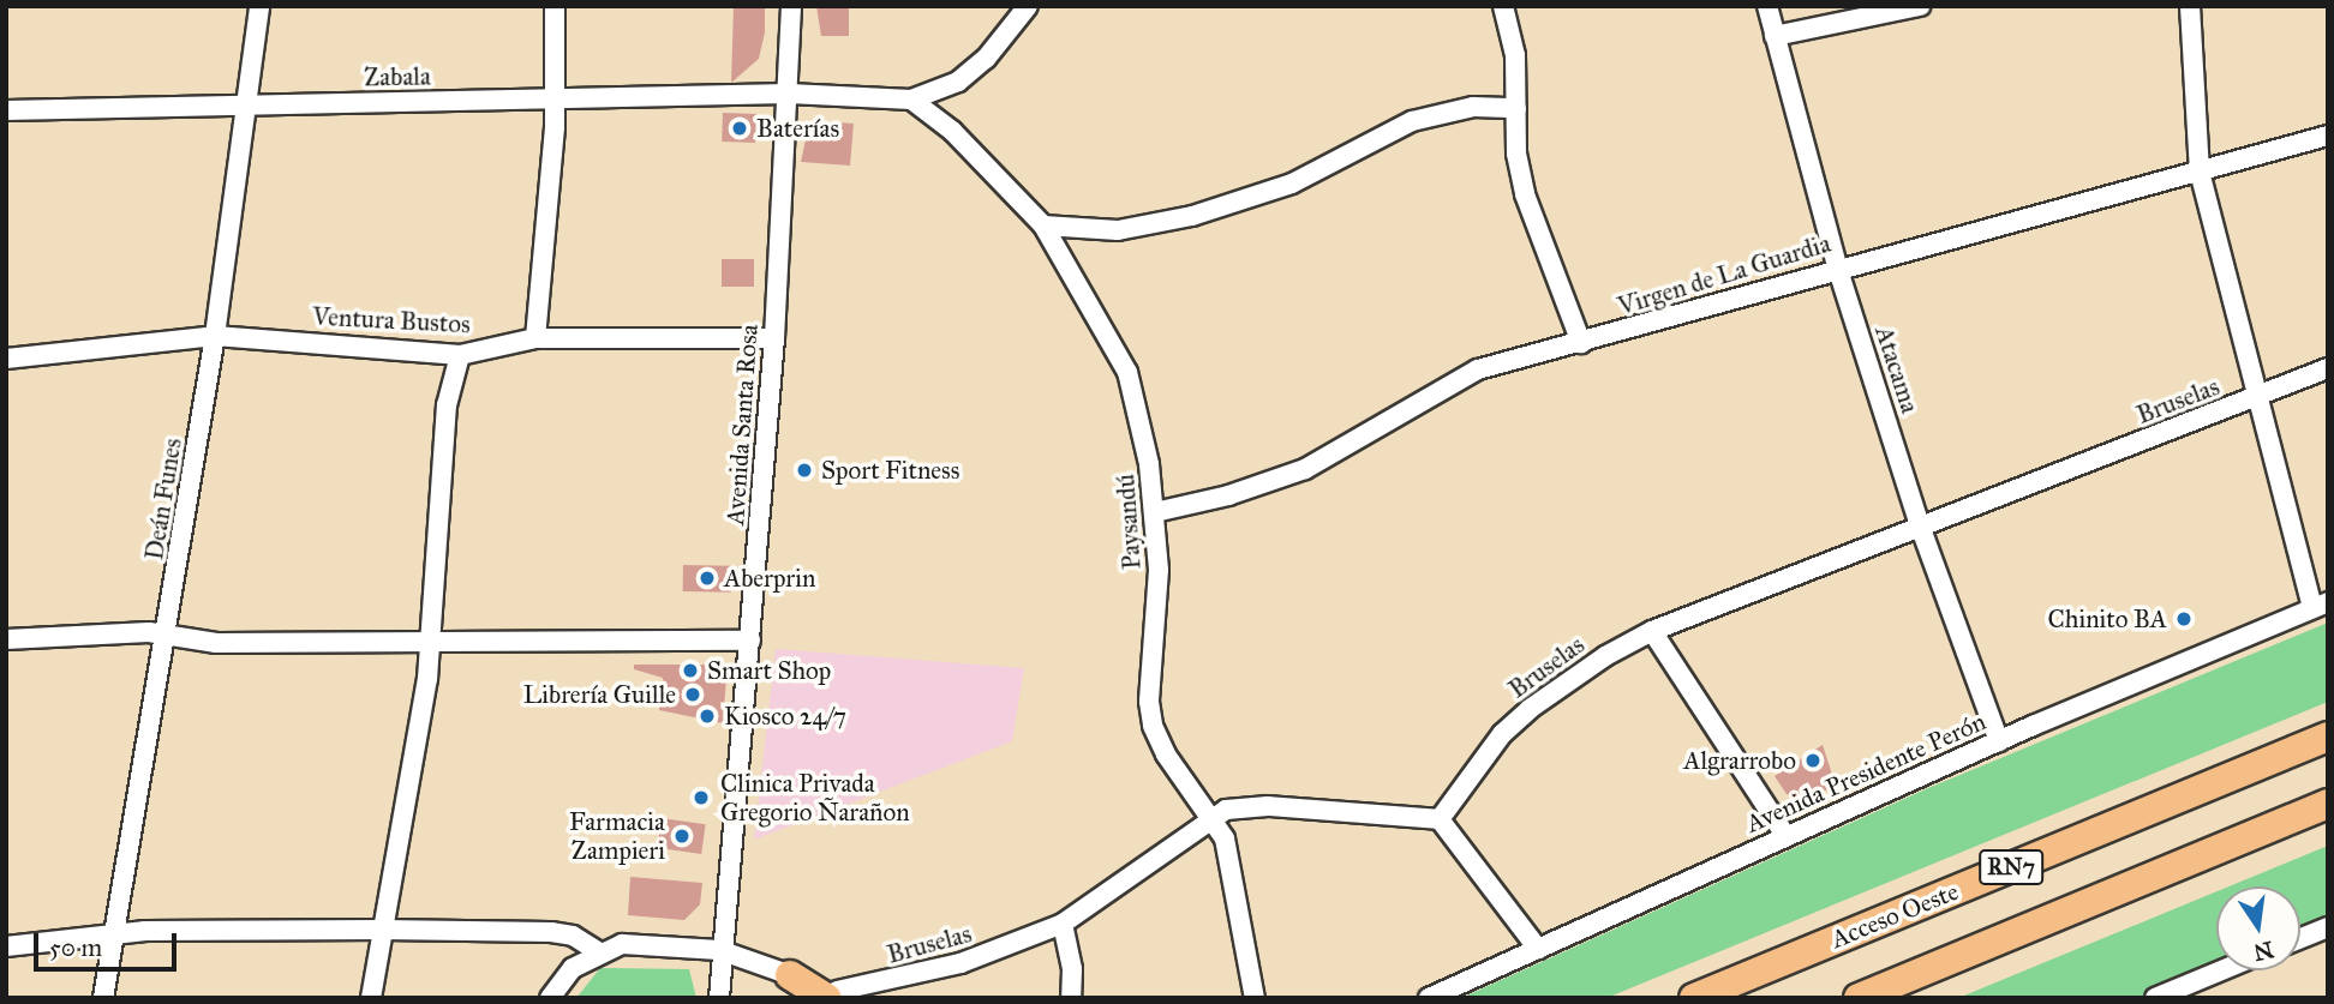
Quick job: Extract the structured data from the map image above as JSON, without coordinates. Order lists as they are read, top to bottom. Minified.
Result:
{"streets":{"highway":["RN7","Acceso Oeste"],"street":["Zabala","Virgen de La Guardia","Ventura Bustos","Atacama","Bruselas","Avenida Santa Rosa","Deán Funes","Paysandú","Avenida Presidente Perón"]},"crossings":[["Zabala","Avenida Santa Rosa"],["Zabala","Deán Funes"],["Zabala","Paysandú"],["Virgen de La Guardia","Atacama"],["Virgen de La Guardia","Paysandú"],["Ventura Bustos","Avenida Santa Rosa"],["Ventura Bustos","Deán Funes"],["Atacama","Bruselas"],["Atacama","Avenida Presidente Perón"],["Bruselas","Paysandú"]],"places":["Baterías","Sport Fitness","Aberprin","Chinito BA","Smart Shop","Librería Guille","Kiosco 24/7","Algrarrobo","Clinica Privada Gregorio Ñarañon","Farmacia Zampieri"],"scale_bar":"50 m","north":"bottom"}
